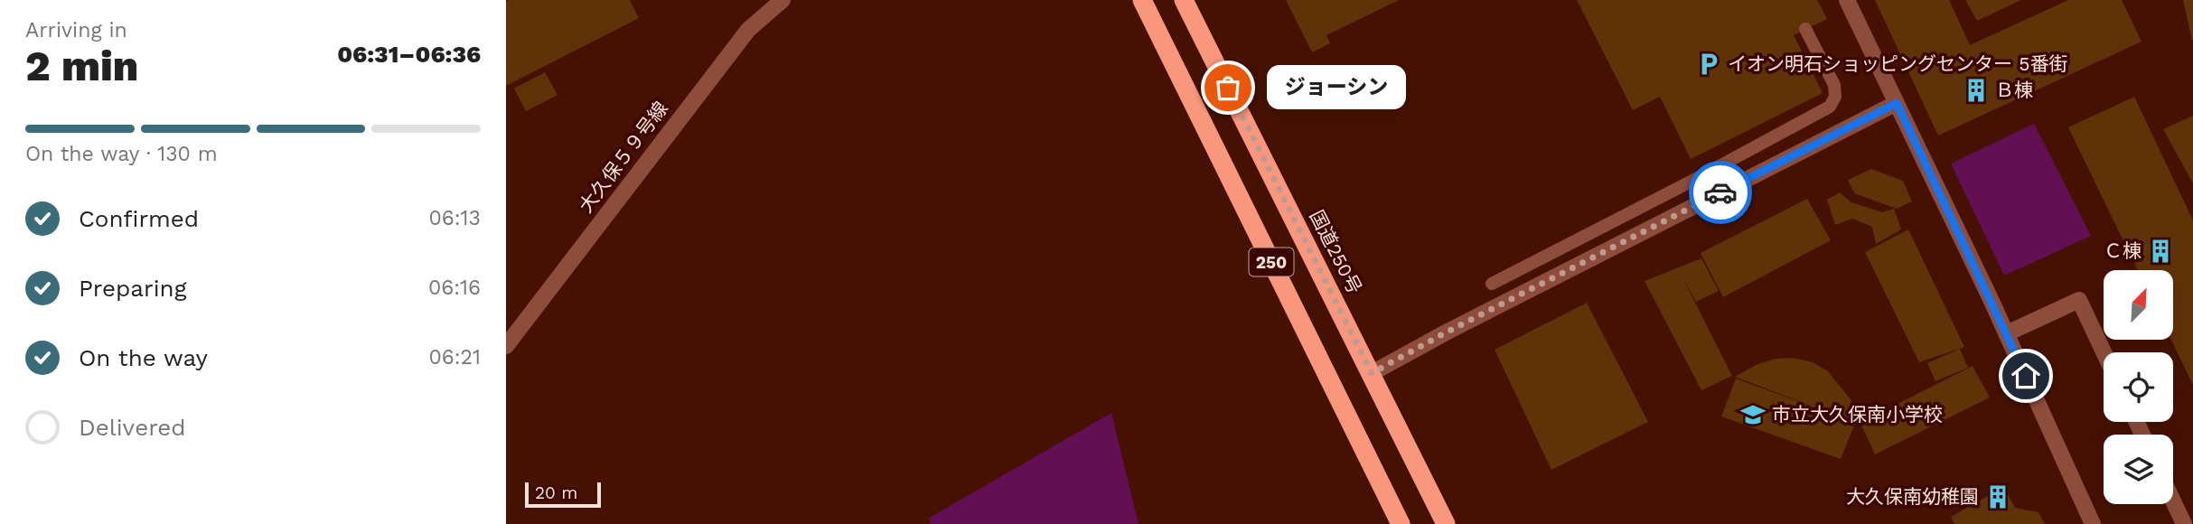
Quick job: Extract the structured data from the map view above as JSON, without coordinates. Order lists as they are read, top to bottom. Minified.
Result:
{"streets":{"highway":["国道250号","250"],"street":["大久保５９号線"]},"places":{"parking":["イオン明石ショッピングセンター 5番街"],"other":["ジョーシン"],"building":["Ｂ棟","Ｃ棟","大久保南幼稚園"],"school or university":["市立大久保南小学校"]},"scale_bar":"20 m","north":"top right","page":{"heading":["2 min","Arriving in","06:31–06:36"],"bubble":"ジョーシン","bar":"On the way · 130 m","list":[["Confirmed","06:13"],["Preparing","06:16"],["On the way","06:21"],"Delivered"],"scale":"20 m"}}
